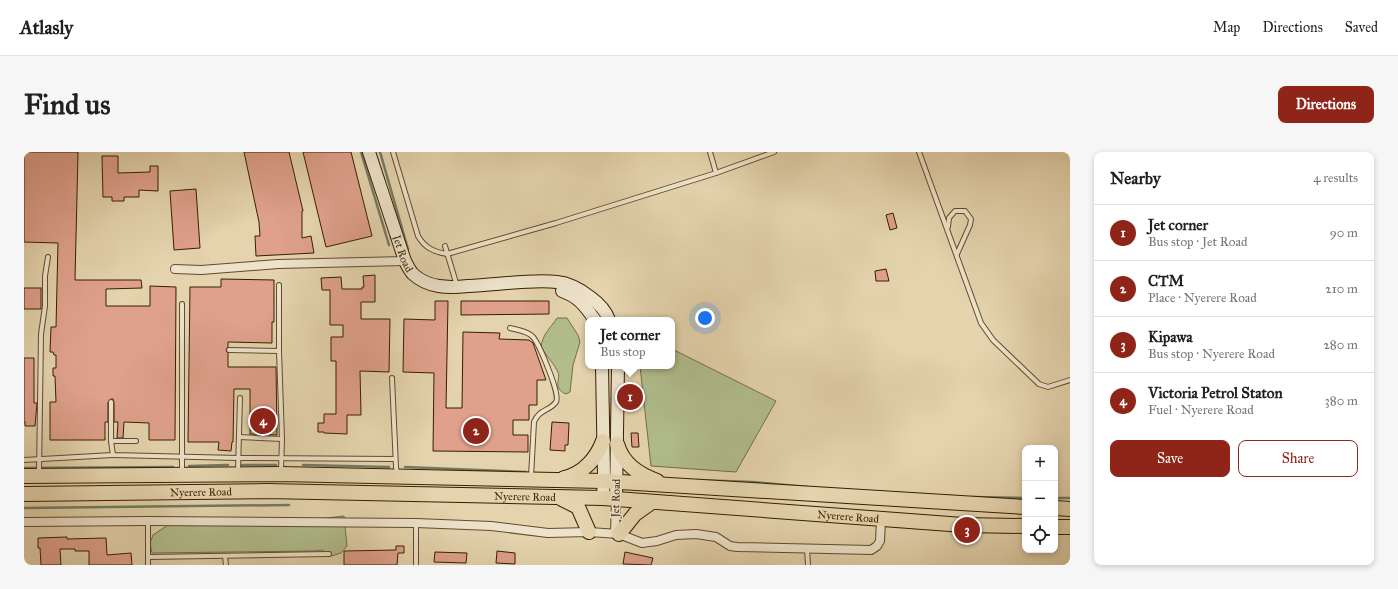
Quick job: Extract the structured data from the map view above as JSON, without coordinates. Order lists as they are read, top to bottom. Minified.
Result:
{"streets":{"highway":["Nyerere Road"],"main road":["Jet Road"]},"crossings":[["Jet Road","Nyerere Road"]],"page":{"header":"Atlasly","nav":["Map","Directions","Saved"],"buttons":["Directions",["Save","Share"]],"title":"Find us","heading":["Nearby","4 results"],"list":[{"mark":"1","name":"Jet corner","note":"Bus stop · Jet Road","value":"90 m"},{"mark":"2","name":"CTM","note":"Place · Nyerere Road","value":"210 m"},{"mark":"3","name":"Kipawa","note":"Bus stop · Nyerere Road","value":"280 m"},{"mark":"4","name":"Victoria Petrol Staton","note":"Fuel · Nyerere Road","value":"380 m"}],"popup":["Jet corner","Bus stop"],"pins":["1","4","2","3"],"map_buttons":["+","−"]}}
